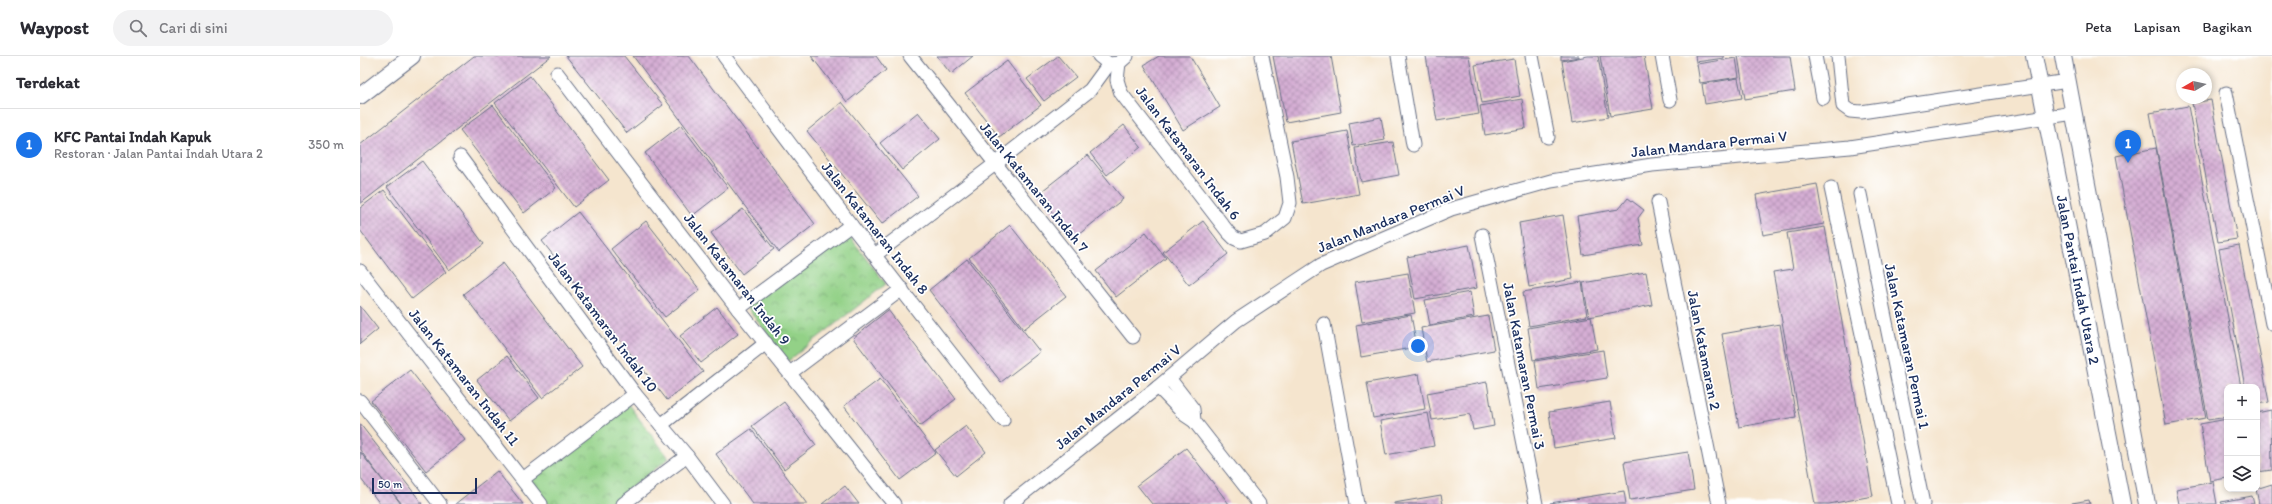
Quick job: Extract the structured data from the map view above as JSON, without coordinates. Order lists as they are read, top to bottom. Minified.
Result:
{"streets":{"street":["Jalan Mandara Permai V","Jalan Katamaran Indah 6","Jalan Katamaran Indah 7","Jalan Katamaran Indah 8","Jalan Katamaran Indah 9","Jalan Pantai Indah Utara 2","Jalan Katamaran Indah 10","Jalan Katamaran Permai 1","Jalan Katamaran 2","Jalan Katamaran Permai 3","Jalan Katamaran Indah 11"]},"crossings":[["Jalan Mandara Permai V","Jalan Pantai Indah Utara 2"]],"scale_bar":"50 m","north":"left","page":{"header":"Waypost","search":"Cari di sini","nav":["Peta","Lapisan","Bagikan"],"heading":"Terdekat","list":[{"mark":"1","name":"KFC Pantai Indah Kapuk","note":"Restoran · Jalan Pantai Indah Utara 2","value":"350 m"}],"pins":"1","map_buttons":["+","−"],"scale":"50 m"}}
